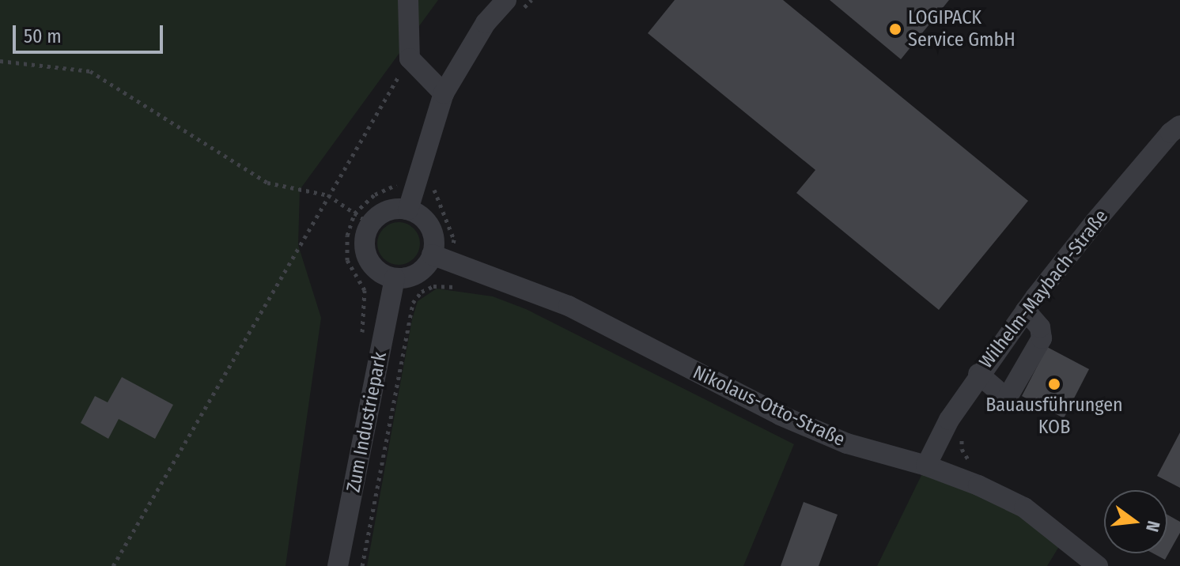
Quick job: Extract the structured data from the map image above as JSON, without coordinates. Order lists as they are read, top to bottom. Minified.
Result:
{"streets":{"street":["Wilhelm-Maybach-Straße","Nikolaus-Otto-Straße","Zum Industriepark"]},"crossings":[["Wilhelm-Maybach-Straße","Nikolaus-Otto-Straße"],["Nikolaus-Otto-Straße","Zum Industriepark"]],"places":["LOGIPACK Service GmbH","Bauausführungen KOB"],"scale_bar":"50 m","north":"right"}
